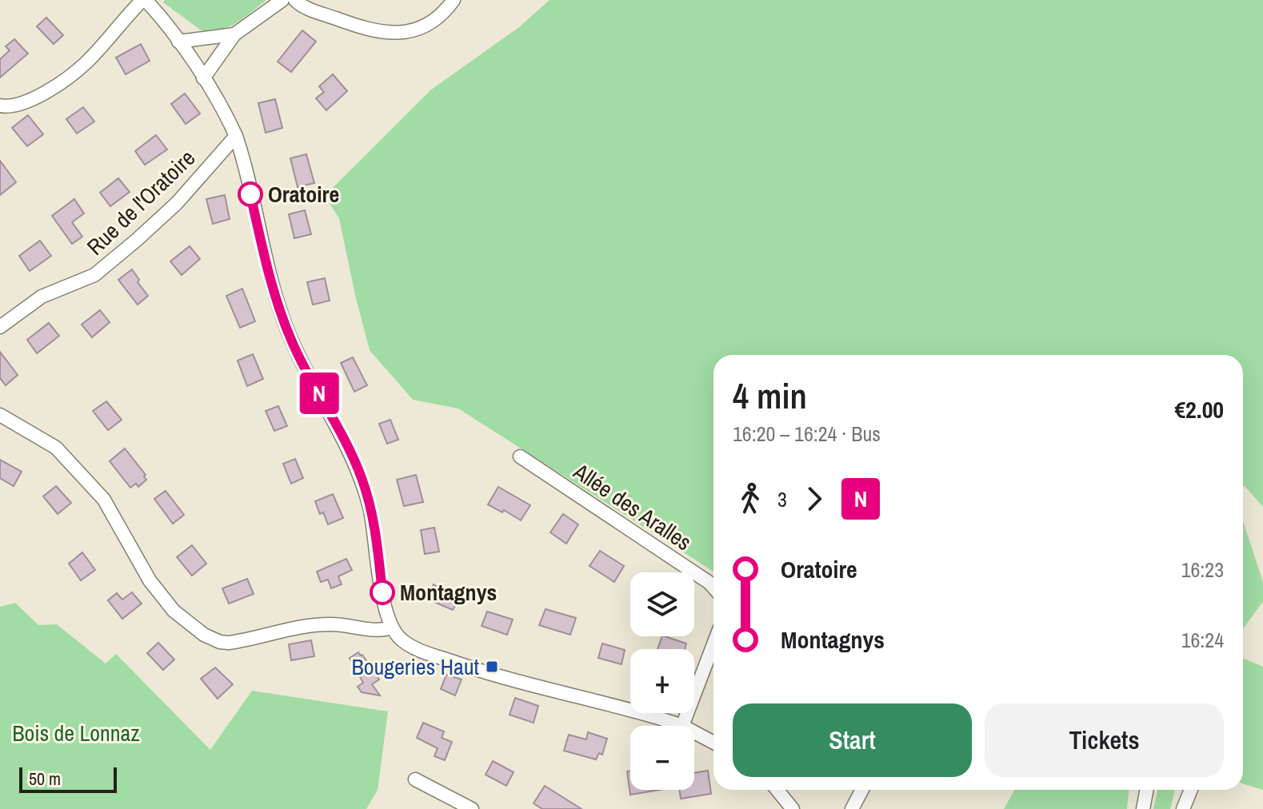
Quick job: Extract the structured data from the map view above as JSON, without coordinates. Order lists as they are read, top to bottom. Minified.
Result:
{"streets":{"street":["Rue de l'Oratoire","Allée des Aralles"]},"parks":["Bois de Lonnaz"],"places":{"other":["Oratoire","Montagnys"],"transit":["Bougeries Haut"]},"lines":["bus line N"],"scale_bar":"50 m","page":{"on_map":"N","heading":["4 min","16:20 – 16:24 · Bus","€2.00"],"legs":["3","N"],"list":[{"name":"Oratoire","value":"16:23"},{"name":"Montagnys","value":"16:24"}],"map_buttons":["+","−"],"buttons":["Start","Tickets"],"scale":"50 m"}}
